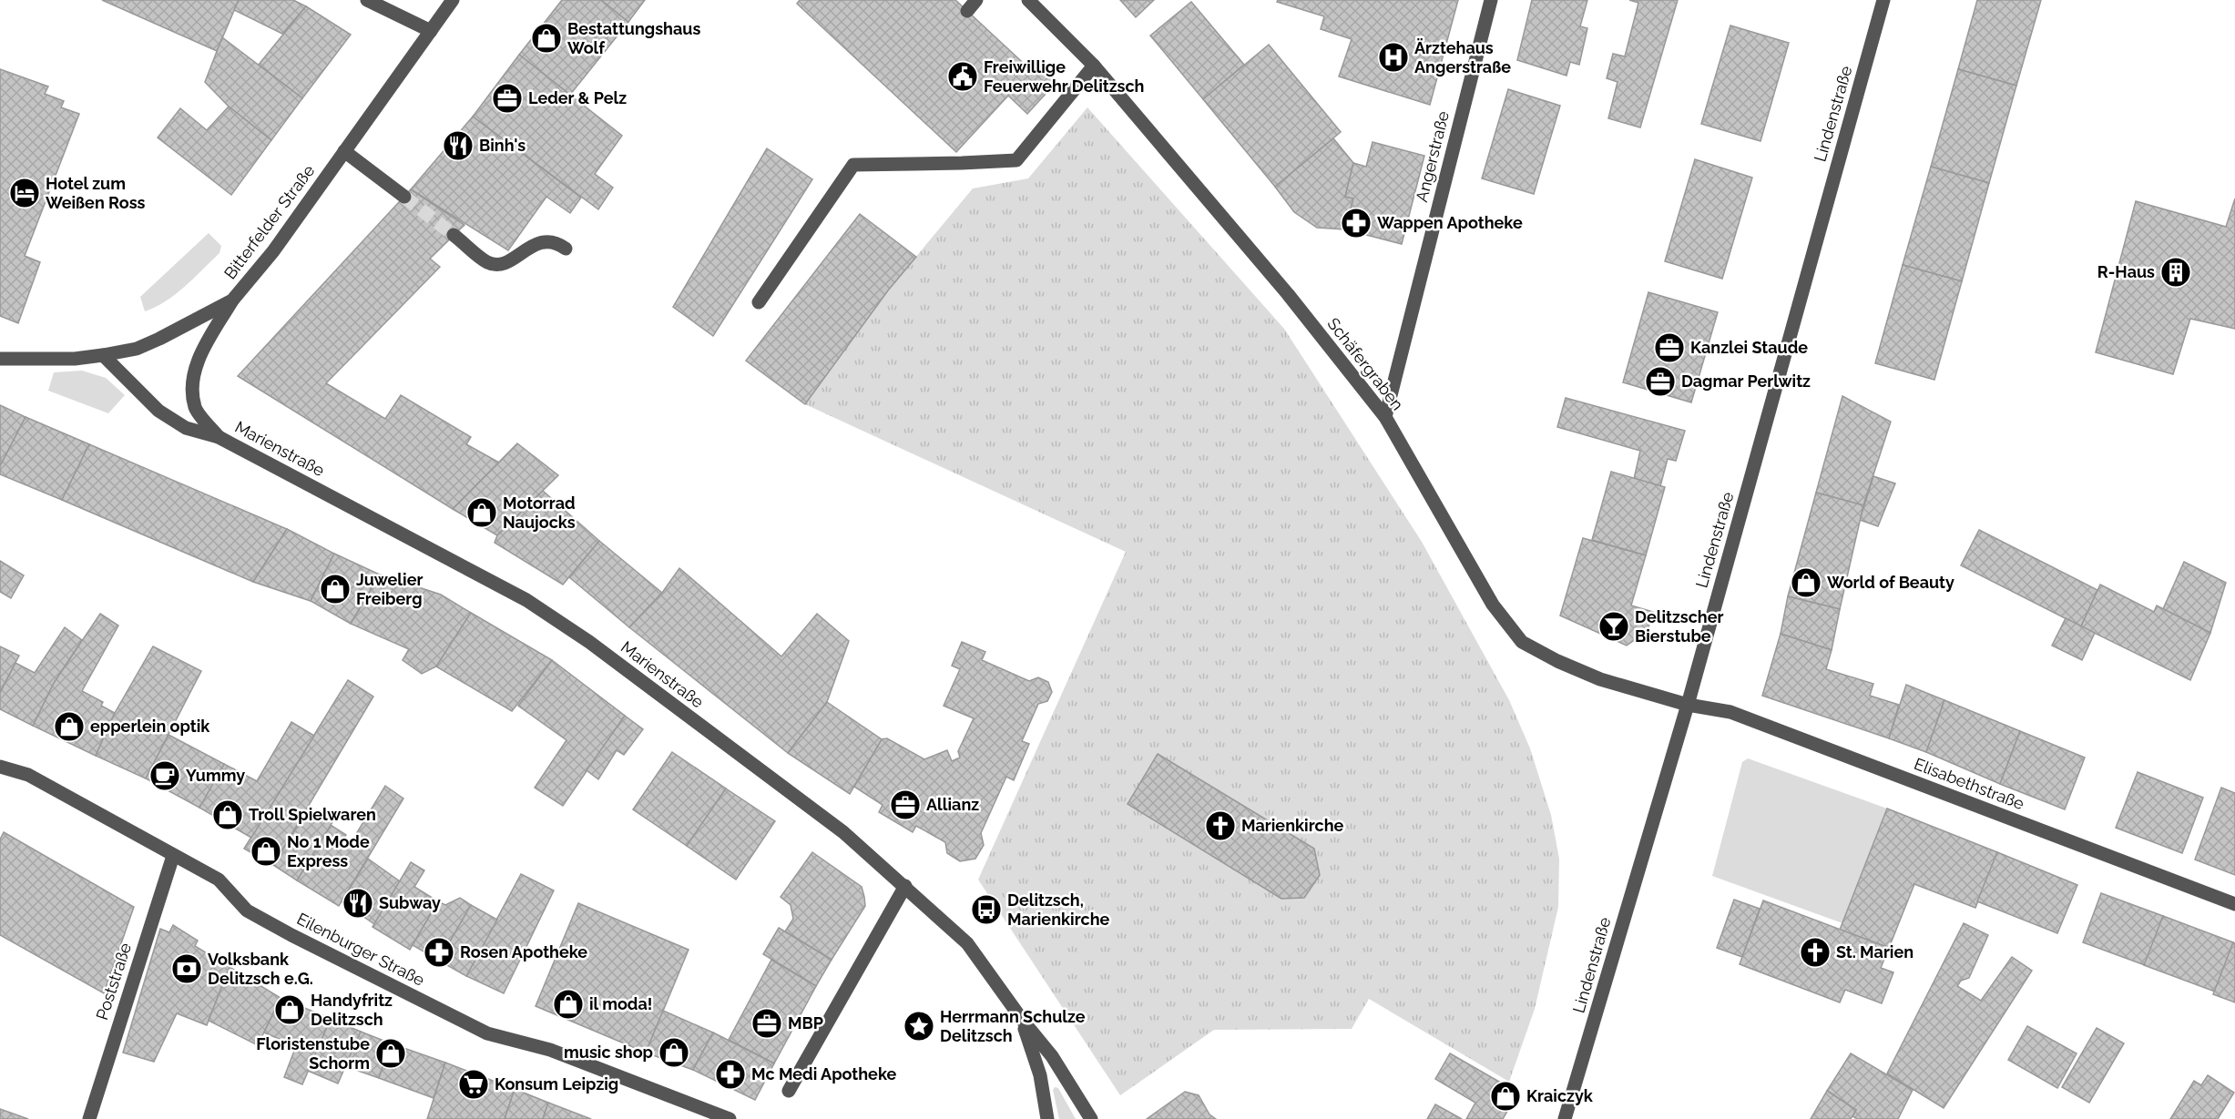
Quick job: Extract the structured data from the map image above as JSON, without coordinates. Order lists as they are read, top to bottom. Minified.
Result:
{"streets":{"street":["Lindenstraße","Angerstraße","Bitterfelder Straße","Schäfergraben","Marienstraße","Elisabethstraße","Eilenburger Straße","Poststraße"]},"crossings":[["Lindenstraße","Schäfergraben"],["Lindenstraße","Elisabethstraße"],["Angerstraße","Schäfergraben"],["Bitterfelder Straße","Marienstraße"],["Schäfergraben","Elisabethstraße"],["Eilenburger Straße","Poststraße"]],"places":{"shop":["Bestattungshaus Wolf","Motorrad Naujocks","World of Beauty","Juwelier Freiberg","epperlein optik","Troll Spielwaren","No 1 Mode Express","il moda!","Handyfritz Delitzsch","music shop","Floristenstube Schorm","Kraiczyk"],"hospital":["Ärztehaus Angerstraße"],"public building":["Freiwillige Feuerwehr Delitzsch"],"office":["Leder & Pelz","Kanzlei Staude","Dagmar Perlwitz","Allianz","MBP"],"restaurant":["Binh's","Subway"],"hotel":["Hotel zum Weißen Ross"],"pharmacy":["Wappen Apotheke","Rosen Apotheke","Mc Medi Apotheke"],"building":["R-Haus"],"bar":["Delitzscher Bierstube"],"cafe":["Yummy"],"church":["Marienkirche","St. Marien"],"bus stop":["Delitzsch, Marienkirche"],"bank":["Volksbank Delitzsch e.G."],"place":["Herrmann Schulze Delitzsch"],"supermarket":["Konsum Leipzig"]}}
